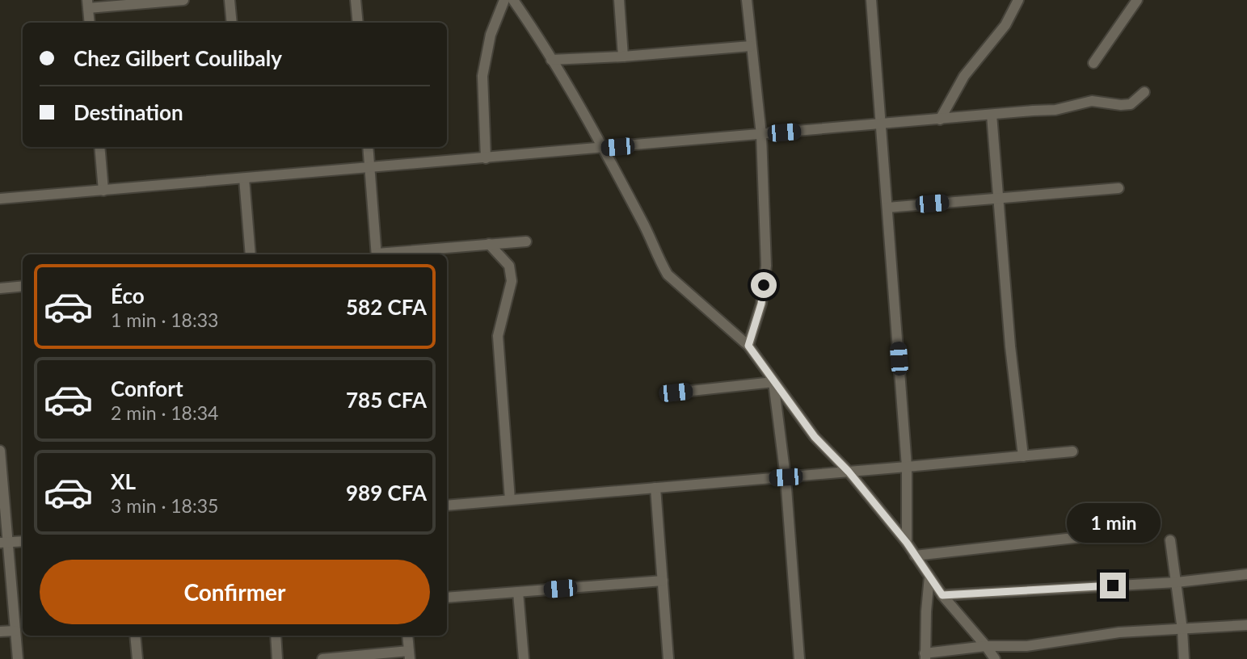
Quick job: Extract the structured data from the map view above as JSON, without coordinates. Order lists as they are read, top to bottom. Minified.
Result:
{"page":{"banner":["Chez Gilbert Coulibaly","Destination"],"list":[{"name":"Éco","note":"1 min · 18:33","value":"582 CFA"},{"name":"Confort","note":"2 min · 18:34","value":"785 CFA"},{"name":"XL","note":"3 min · 18:35","value":"989 CFA"}],"bubble":"1 min","buttons":"Confirmer"}}
